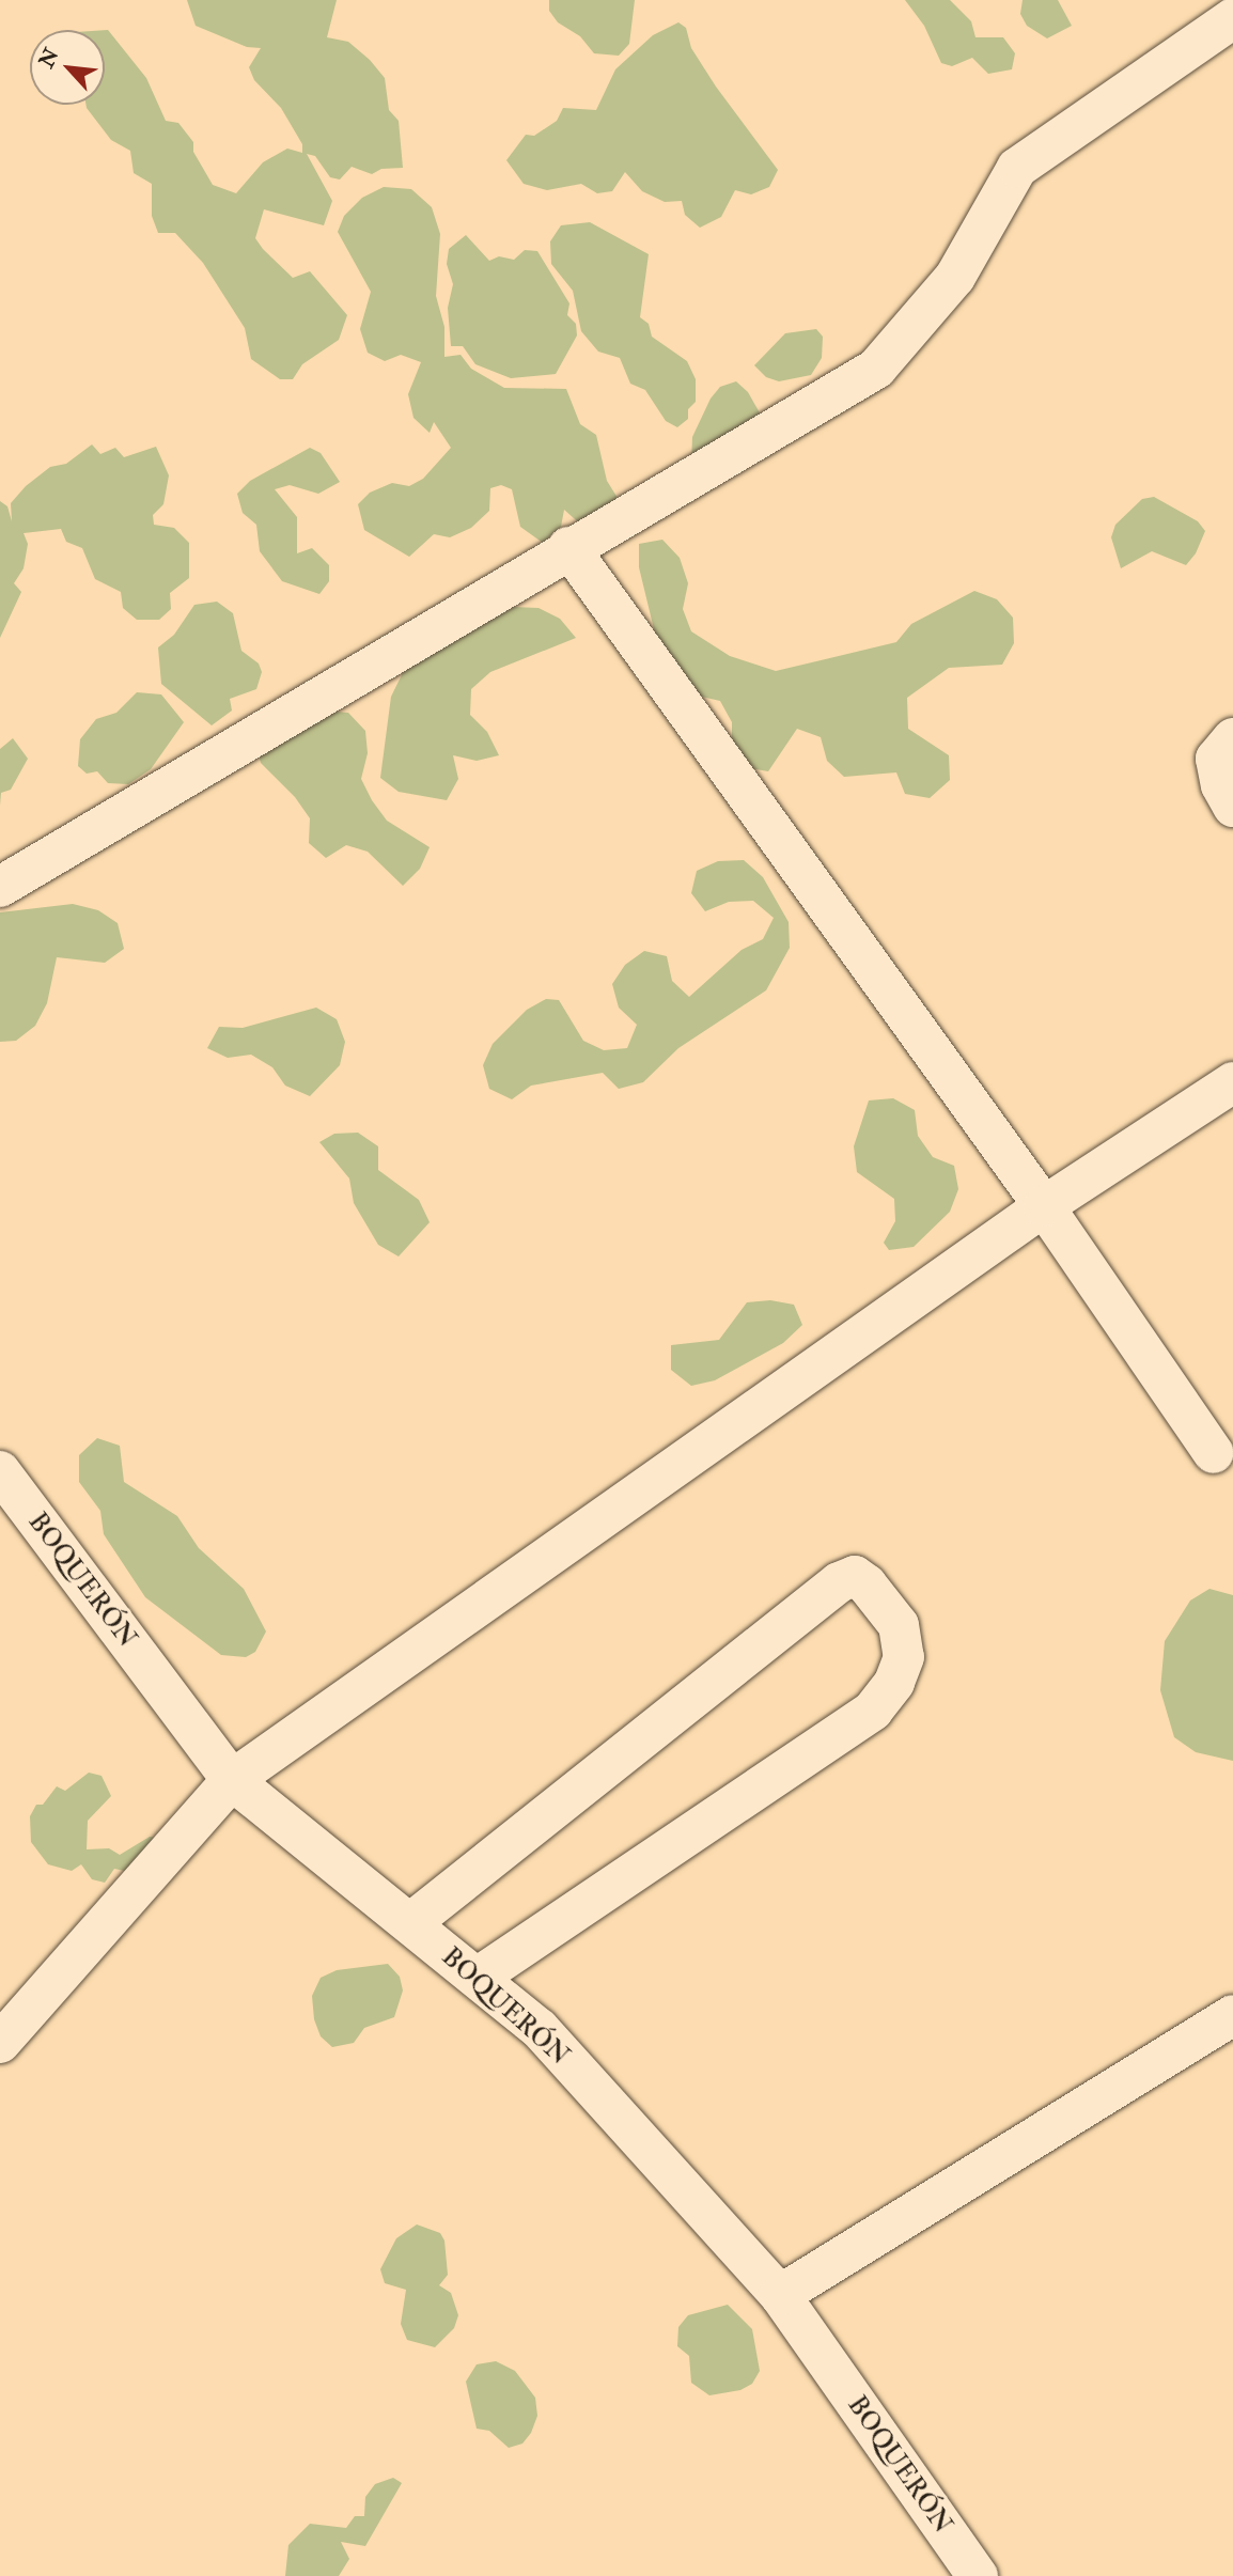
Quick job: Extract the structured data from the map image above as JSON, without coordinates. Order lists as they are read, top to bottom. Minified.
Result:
{"streets":{"street":["BOQUERÓN"]},"north":"top left"}
